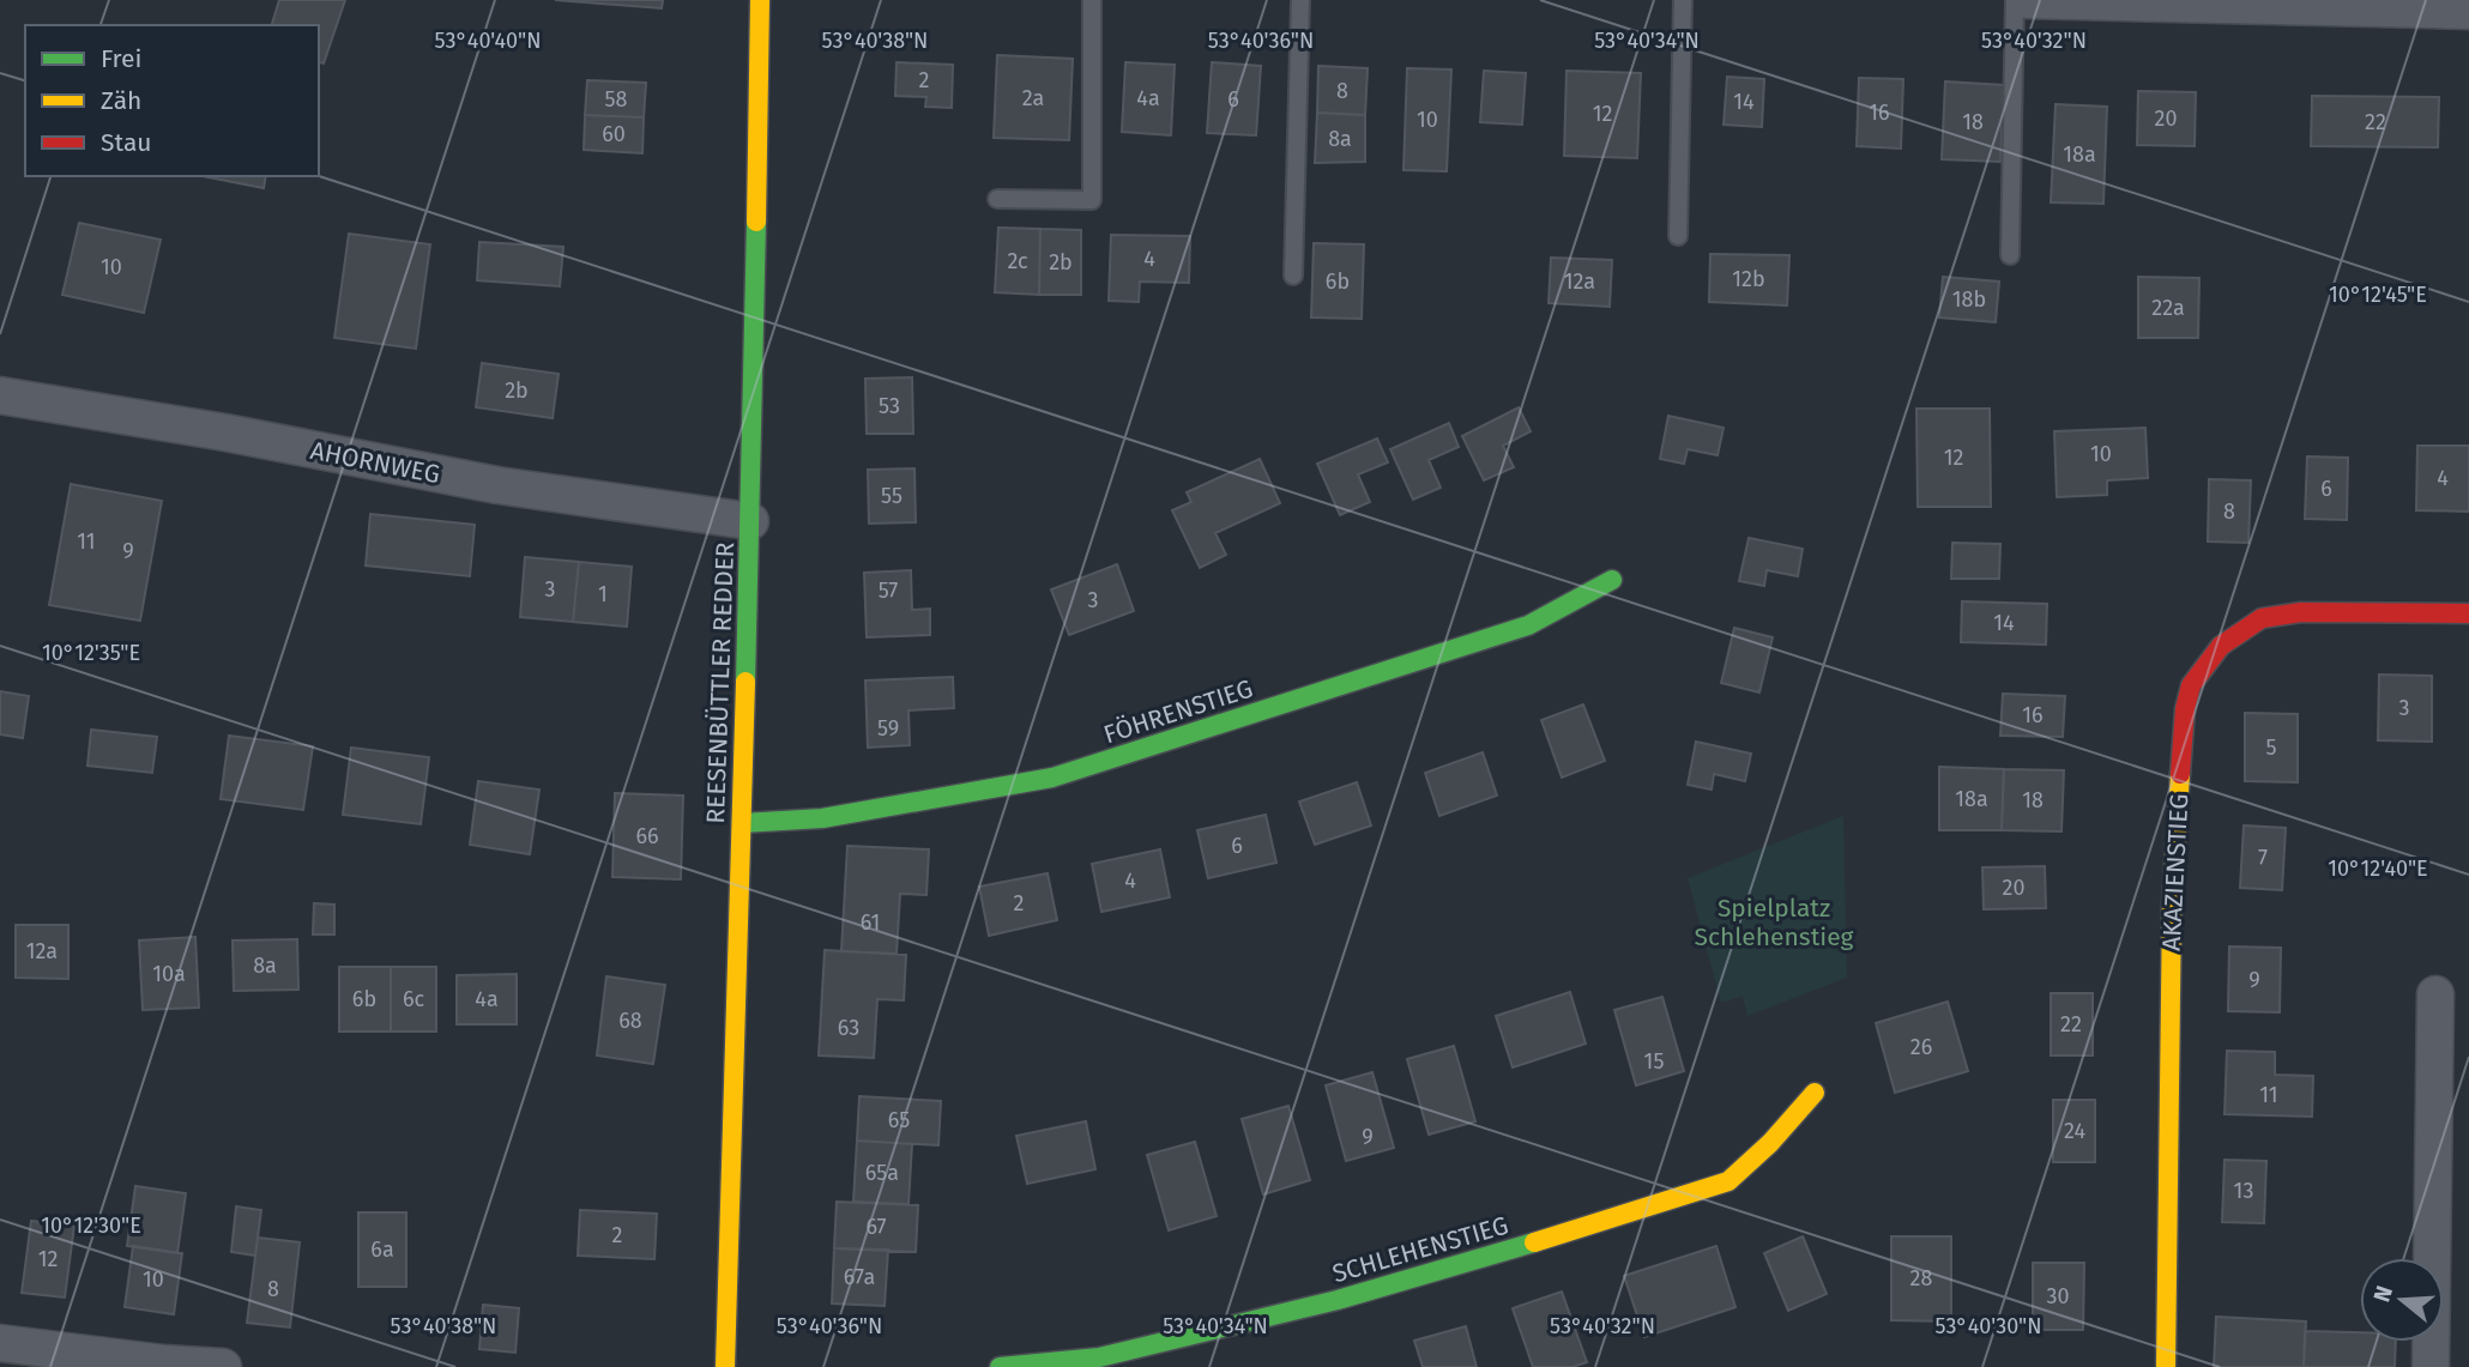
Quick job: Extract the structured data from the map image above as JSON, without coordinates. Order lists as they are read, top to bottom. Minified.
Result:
{"streets":{"street":["AHORNWEG","REESENBÜTTLER REDDER","FÖHRENSTIEG","AKAZIENSTIEG","SCHLEHENSTIEG"]},"crossings":[["AHORNWEG","REESENBÜTTLER REDDER"],["REESENBÜTTLER REDDER","FÖHRENSTIEG"]],"parks":["Spielplatz Schlehenstieg"],"house_numbers":["2","8","2a","4a","58","6","14","16","12","20","10","18","22","60","8a","18a","4","2c","2b","10","12b","6b","12a","18b","22a","2b","53","10","12","4","6","55","8","11","9","3","57","1","3","14","3","16","59","5","18a","18","66","6","7","4","20","2","61","12a","8a","10a","9","6b","6c","4a","68","22","63","26","15","11","65","24","9","65a","13","67","2","6a","12","67a","28","10","8","30"],"legend":["Frei","Zäh","Stau"],"north":"left","coordinates":["53°40'40\"N","53°40'38\"N","53°40'36\"N","53°40'34\"N","53°40'32\"N","10°12'45\"E","10°12'35\"E","10°12'40\"E","10°12'30\"E","53°40'30\"N"]}
